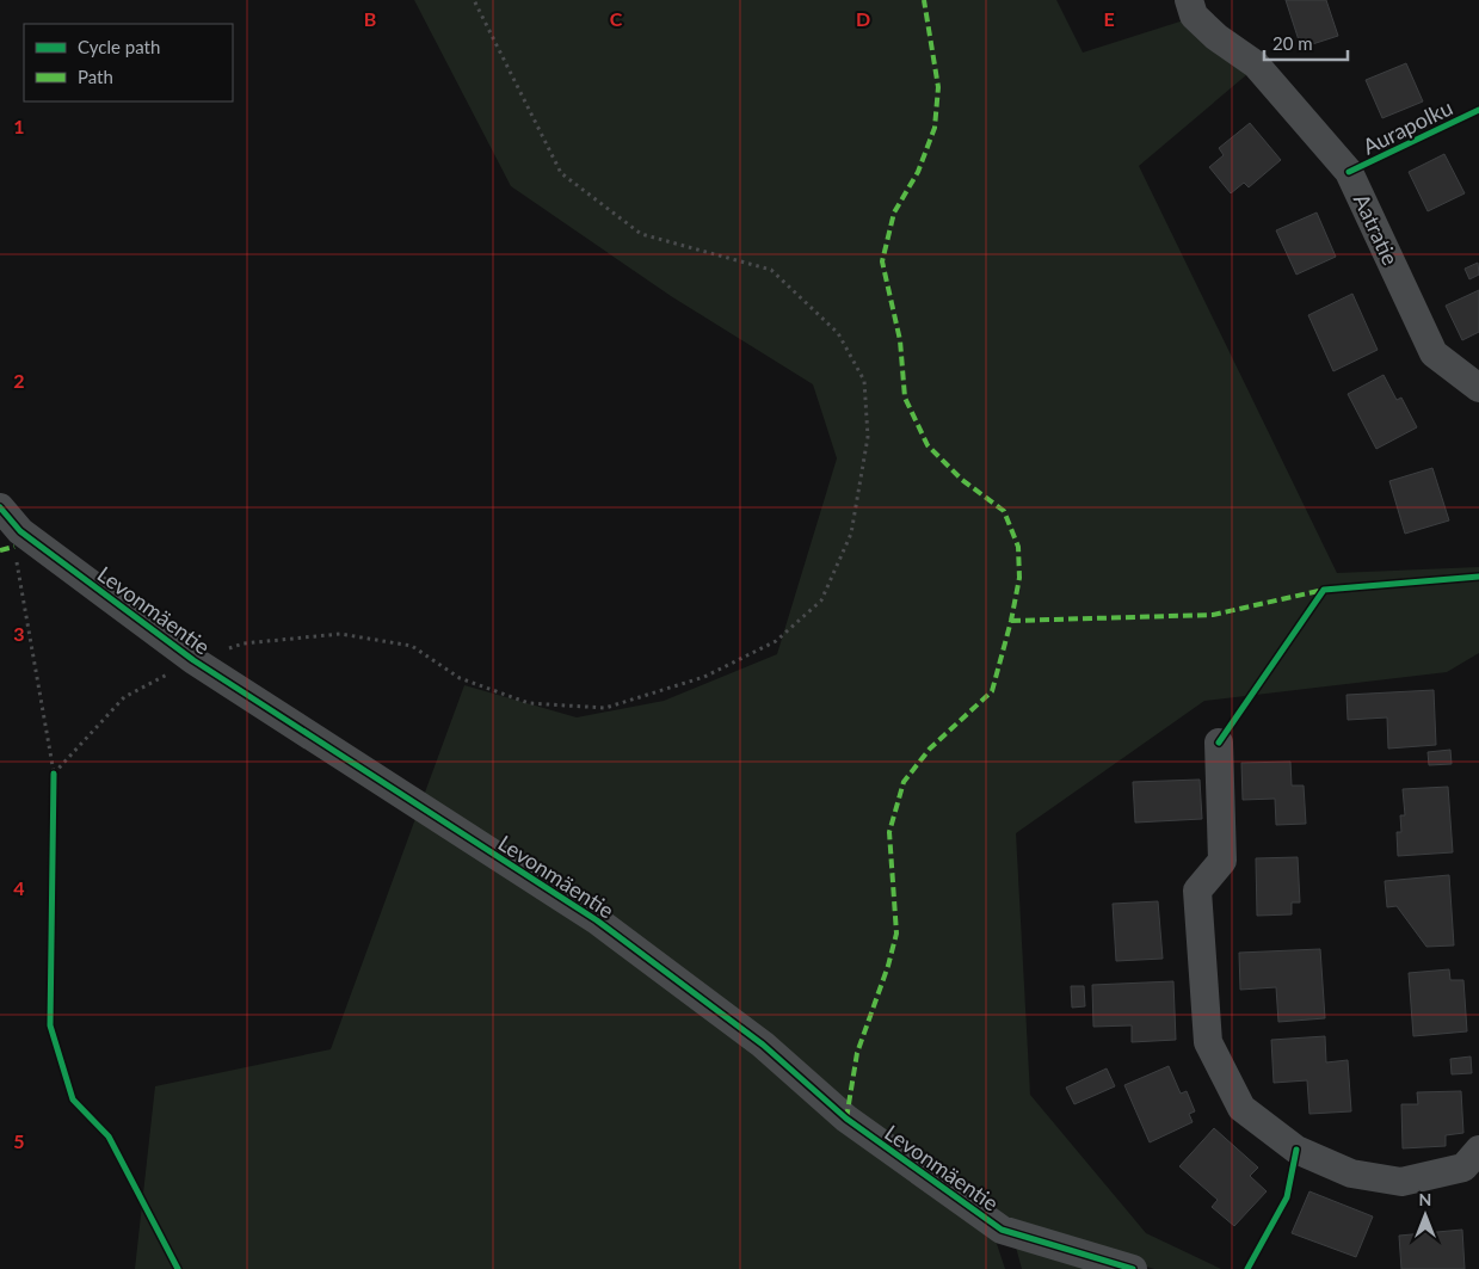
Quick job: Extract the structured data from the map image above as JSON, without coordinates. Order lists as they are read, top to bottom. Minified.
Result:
{"streets":{"street":["Aatratie","Levonmäentie"],"cycle path":["Aurapolku"]},"legend":["Cycle path","Path"],"scale_bar":"20 m","north":"top","grid":{"columns":["B","C","D","E"],"rows":["1","2","3","4","5"]}}
